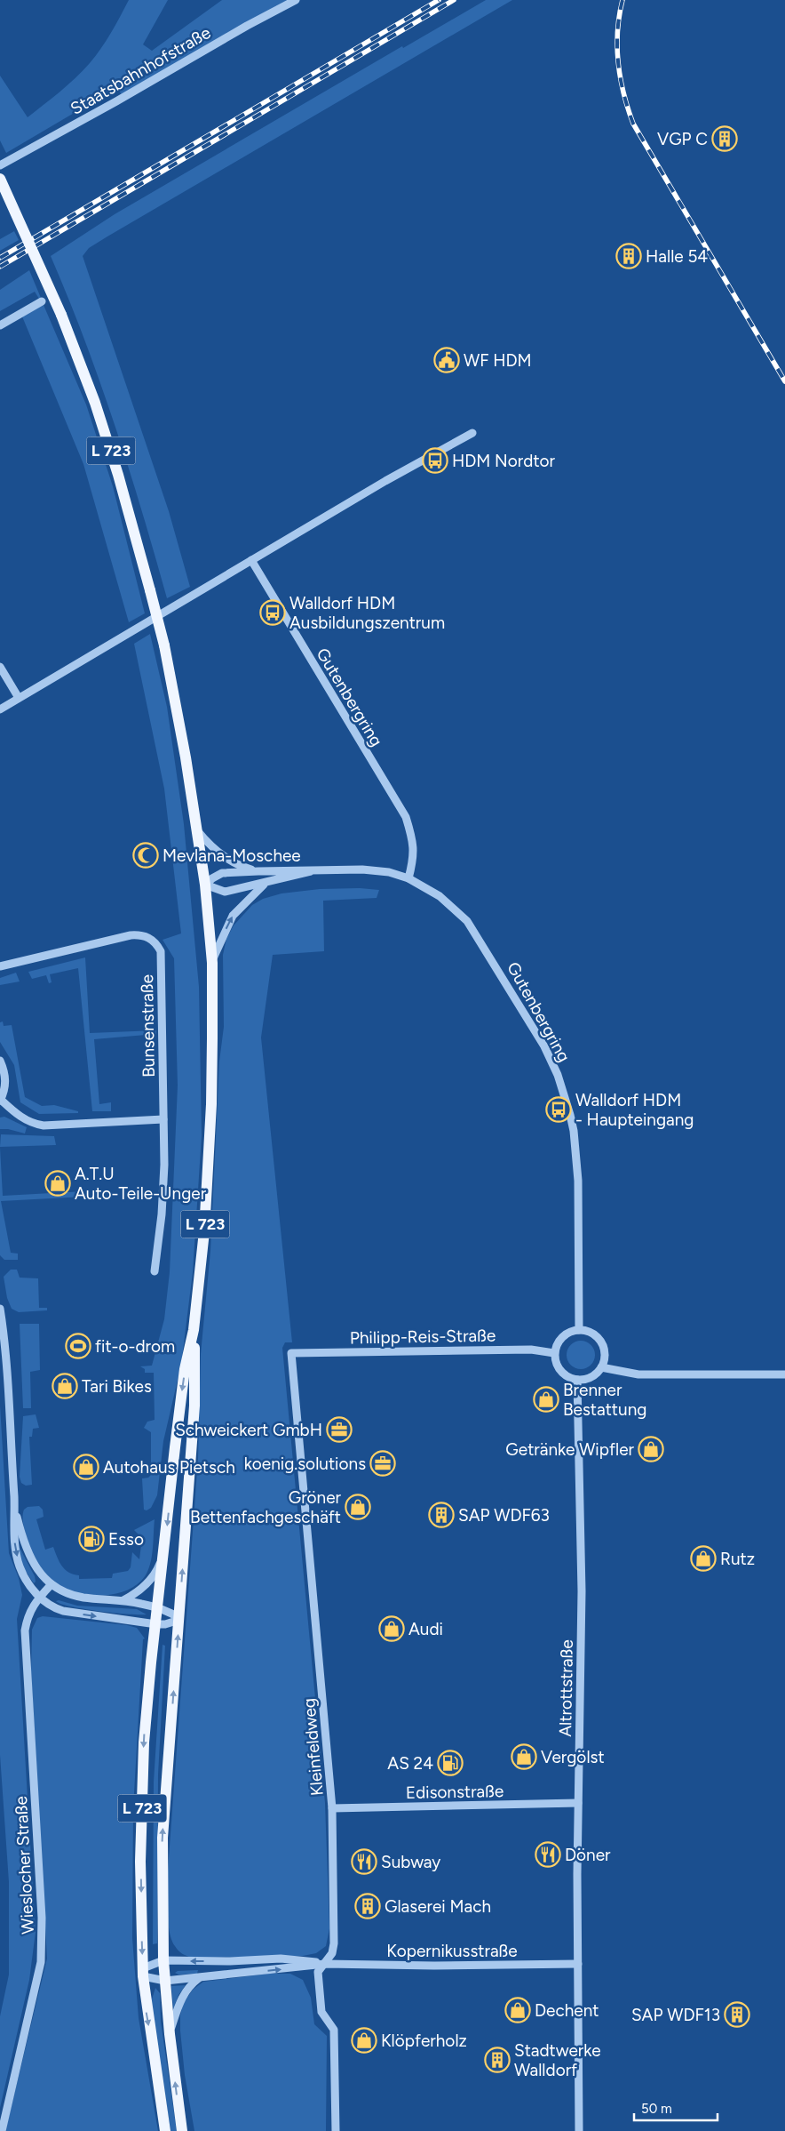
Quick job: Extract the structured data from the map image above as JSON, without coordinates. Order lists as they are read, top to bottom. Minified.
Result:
{"streets":{"main road":["L 723"],"street":["Staatsbahnhofstraße","Gutenbergring","Bunsenstraße","Philipp-Reis-Straße","Altrottstraße","Kleinfeldweg","Edisonstraße","Wieslocher Straße","Kopernikusstraße"]},"crossings":[["L 723","Gutenbergring"],["L 723","Kopernikusstraße"],["Gutenbergring","Philipp-Reis-Straße"],["Gutenbergring","Altrottstraße"],["Philipp-Reis-Straße","Altrottstraße"],["Philipp-Reis-Straße","Kleinfeldweg"],["Altrottstraße","Edisonstraße"],["Altrottstraße","Kopernikusstraße"],["Kleinfeldweg","Edisonstraße"],["Kleinfeldweg","Kopernikusstraße"]],"places":{"building":["VGP C","Halle 54","SAP WDF63","Glaserei Mach","SAP WDF13","Stadtwerke Walldorf"],"public building":["WF HDM"],"bus stop":["HDM Nordtor","Walldorf HDM Ausbildungszentrum","Walldorf HDM - Haupteingang"],"mosque":["Mevlana-Moschee"],"shop":["A.T.U Auto-Teile-Unger","Tari Bikes","Brenner Bestattung","Getränke Wipfler","Autohaus Pietsch","Gröner Bettenfachgeschäft","Rutz","Audi","Vergölst","Dechent","Klöpferholz"],"sports":["fit-o-drom"],"office":["Schweickert GmbH","koenig.solutions"],"fuel station":["Esso","AS 24"],"restaurant":["Döner","Subway"]},"scale_bar":"50 m"}
